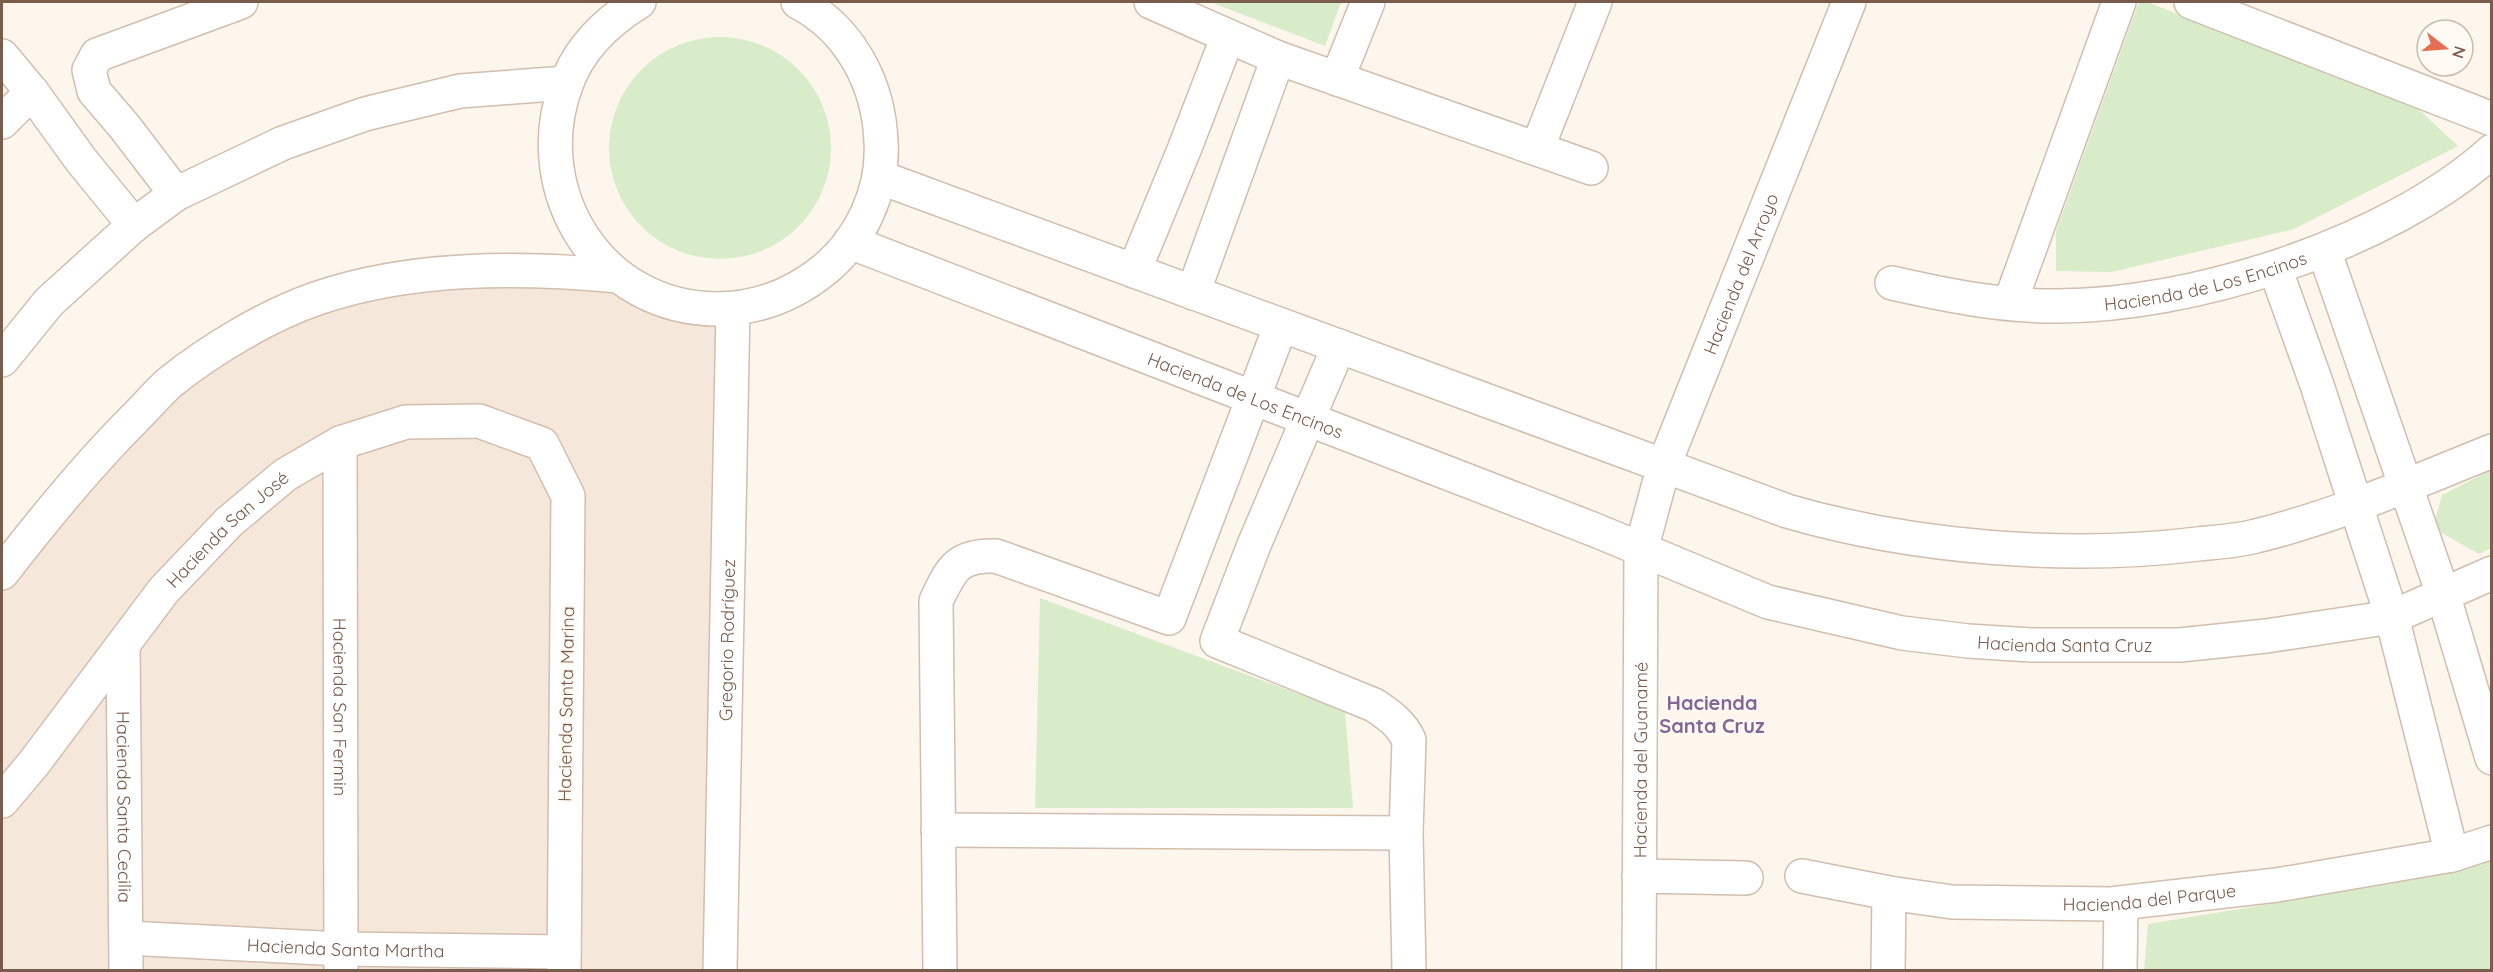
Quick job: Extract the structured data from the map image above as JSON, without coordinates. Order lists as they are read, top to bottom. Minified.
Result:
{"streets":{"street":["Hacienda del Arroyo","Hacienda de Los Encinos","Hacienda San José","Gregorio Rodríguez","Hacienda Santa Cruz","Hacienda Santa Marina","Hacienda San Fermin","Hacienda del Guanamé","Hacienda Santa Cecilia","Hacienda del Parque","Hacienda Santa Martha"]},"crossings":[["Hacienda del Arroyo","Hacienda de Los Encinos"],["Hacienda del Arroyo","Hacienda Santa Cruz"],["Hacienda del Arroyo","Hacienda del Guanamé"],["Hacienda de Los Encinos","Hacienda Santa Cruz"],["Hacienda de Los Encinos","Hacienda del Guanamé"],["Hacienda San José","Hacienda Santa Marina"],["Hacienda San José","Hacienda San Fermin"],["Hacienda San José","Hacienda Santa Cecilia"],["Hacienda Santa Cruz","Hacienda del Guanamé"],["Hacienda Santa Marina","Hacienda Santa Martha"],["Hacienda San Fermin","Hacienda Santa Martha"],["Hacienda Santa Cecilia","Hacienda Santa Martha"]],"districts":["Hacienda Santa Cruz"],"north":"right"}
